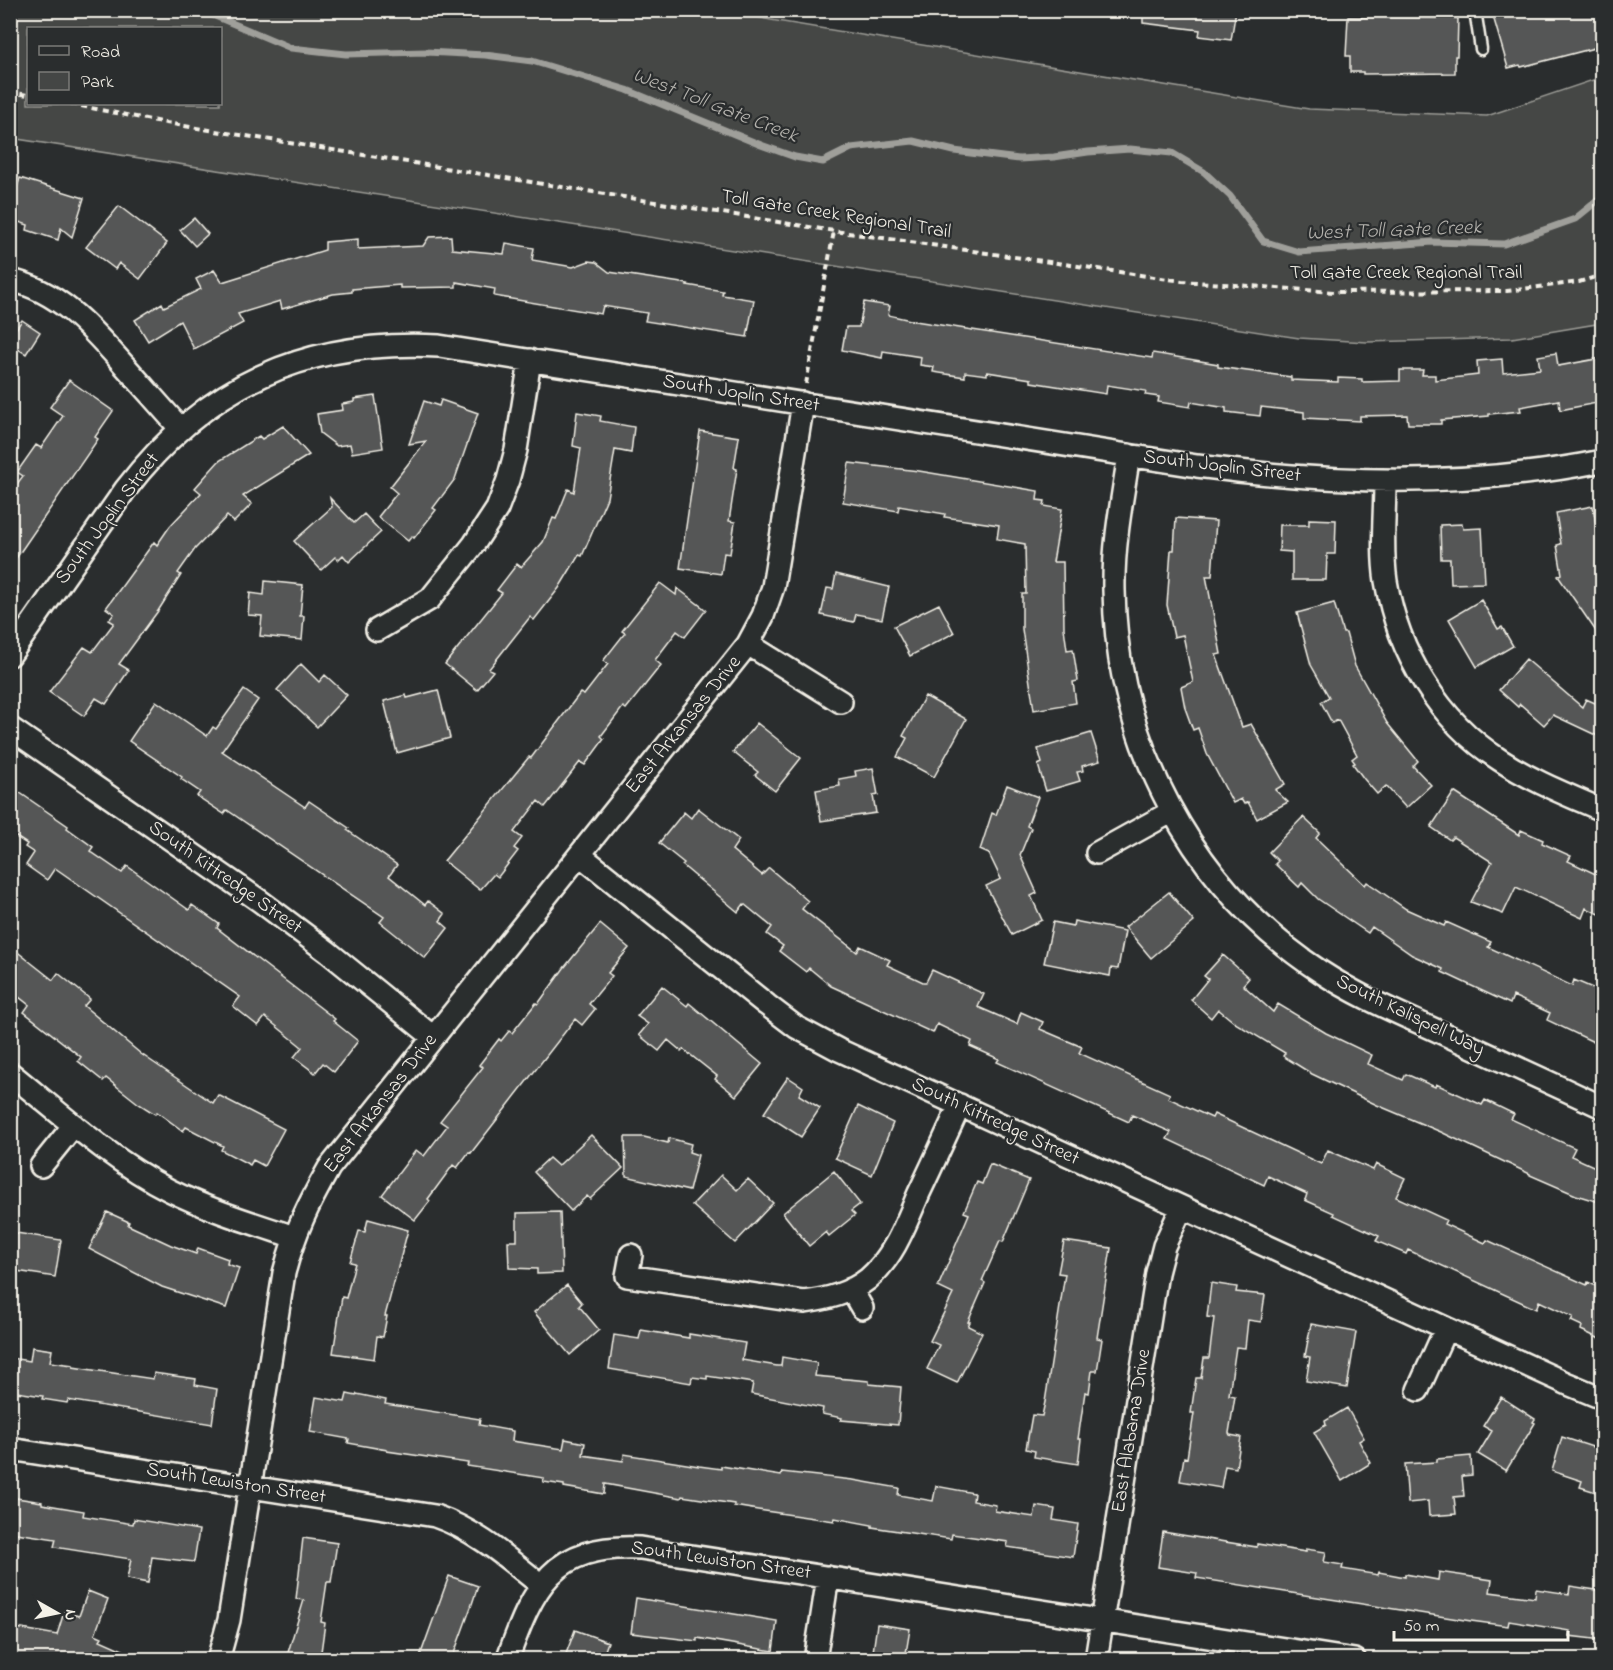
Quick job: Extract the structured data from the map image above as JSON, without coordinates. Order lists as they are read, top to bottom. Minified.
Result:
{"streets":{"street":["South Joplin Street","East Arkansas Drive","South Kittredge Street","South Kalispell Way","East Alabama Drive","South Lewiston Street"],"path":["Toll Gate Creek Regional Trail"]},"crossings":[["South Joplin Street","East Arkansas Drive"],["South Joplin Street","South Kalispell Way"],["East Arkansas Drive","South Kittredge Street"],["East Arkansas Drive","South Lewiston Street"],["South Kittredge Street","East Alabama Drive"],["East Alabama Drive","South Lewiston Street"]],"water":["West Toll Gate Creek"],"legend":["Road","Park"],"scale_bar":"50 m","north":"right"}
